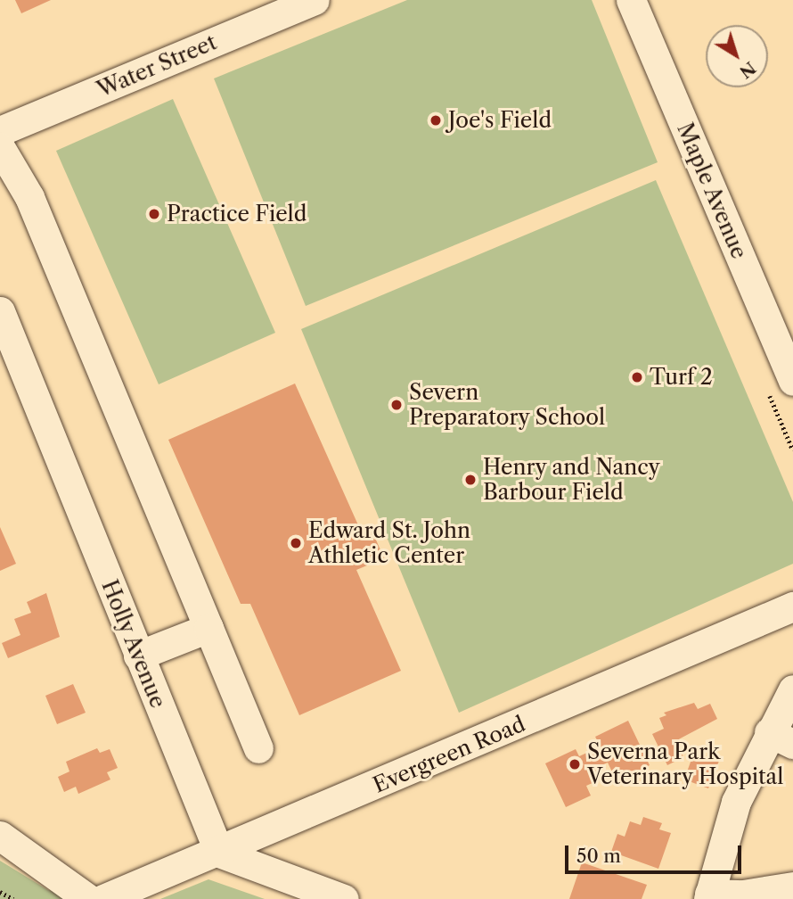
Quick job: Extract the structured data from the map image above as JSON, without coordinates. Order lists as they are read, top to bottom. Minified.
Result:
{"streets":{"street":["Water Street","Maple Avenue","Holly Avenue","Evergreen Road"]},"crossings":[["Holly Avenue","Evergreen Road"]],"places":["Joe's Field","Practice Field","Turf 2","Severn Preparatory School","Henry and Nancy Barbour Field","Edward St. John Athletic Center","Severna Park Veterinary Hospital"],"scale_bar":"50 m","north":"bottom right"}
